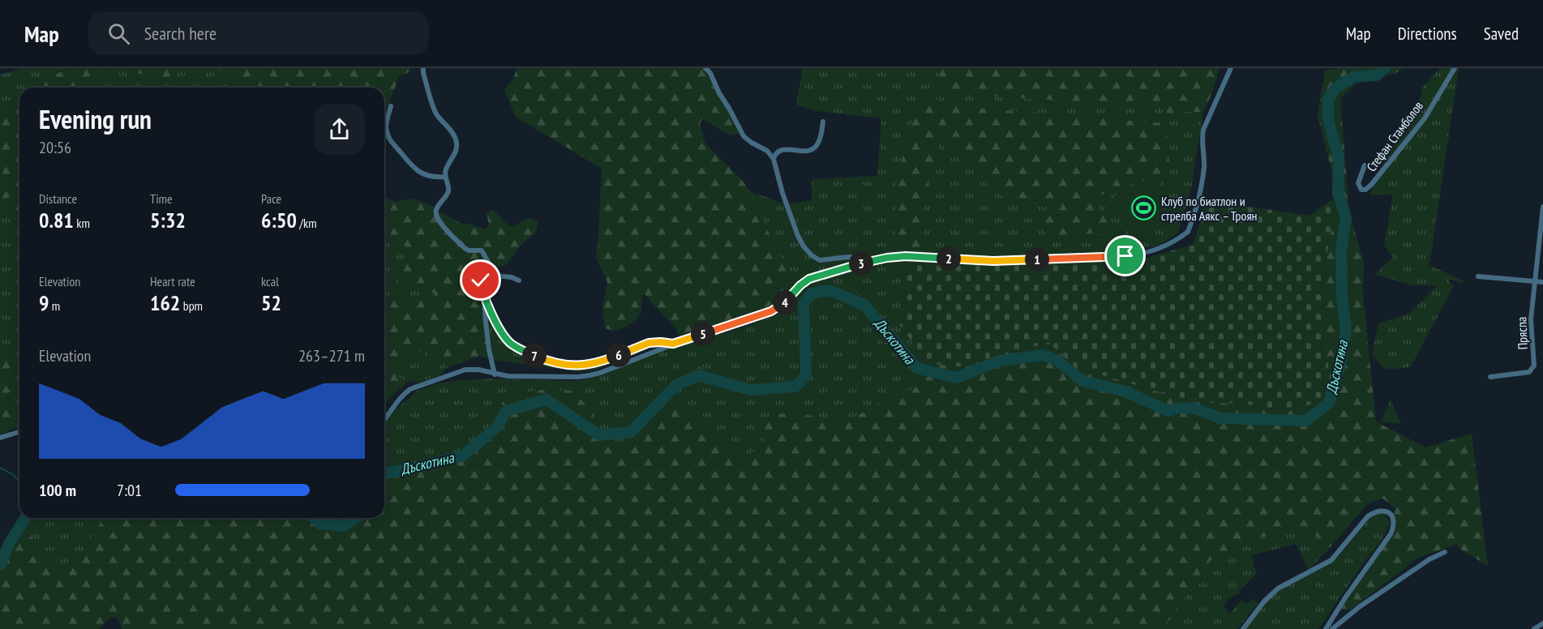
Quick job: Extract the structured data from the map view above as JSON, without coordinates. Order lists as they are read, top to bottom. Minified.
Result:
{"streets":{"street":["Стефан Стамболов","Пряспа"]},"water":["Дъскотина"],"places":{"sports":["Клуб по биатлон и стрелба Аякс – Троян"]},"page":{"header":"Map","search":"Search here","nav":["Map","Directions","Saved"],"heading":["Evening run","20:56"],"stats":[["Distance","0.81 km"],["Time","5:32"],["Pace","6:50 /km"],["Elevation","9 m"],["Heart rate","162 bpm"],["kcal","52"]],"pins":["2","1","3","4","5","6","7"],"chart":["Elevation","263–271 m"],"list":[{"name":"100 m","note":"7:01"}]}}
